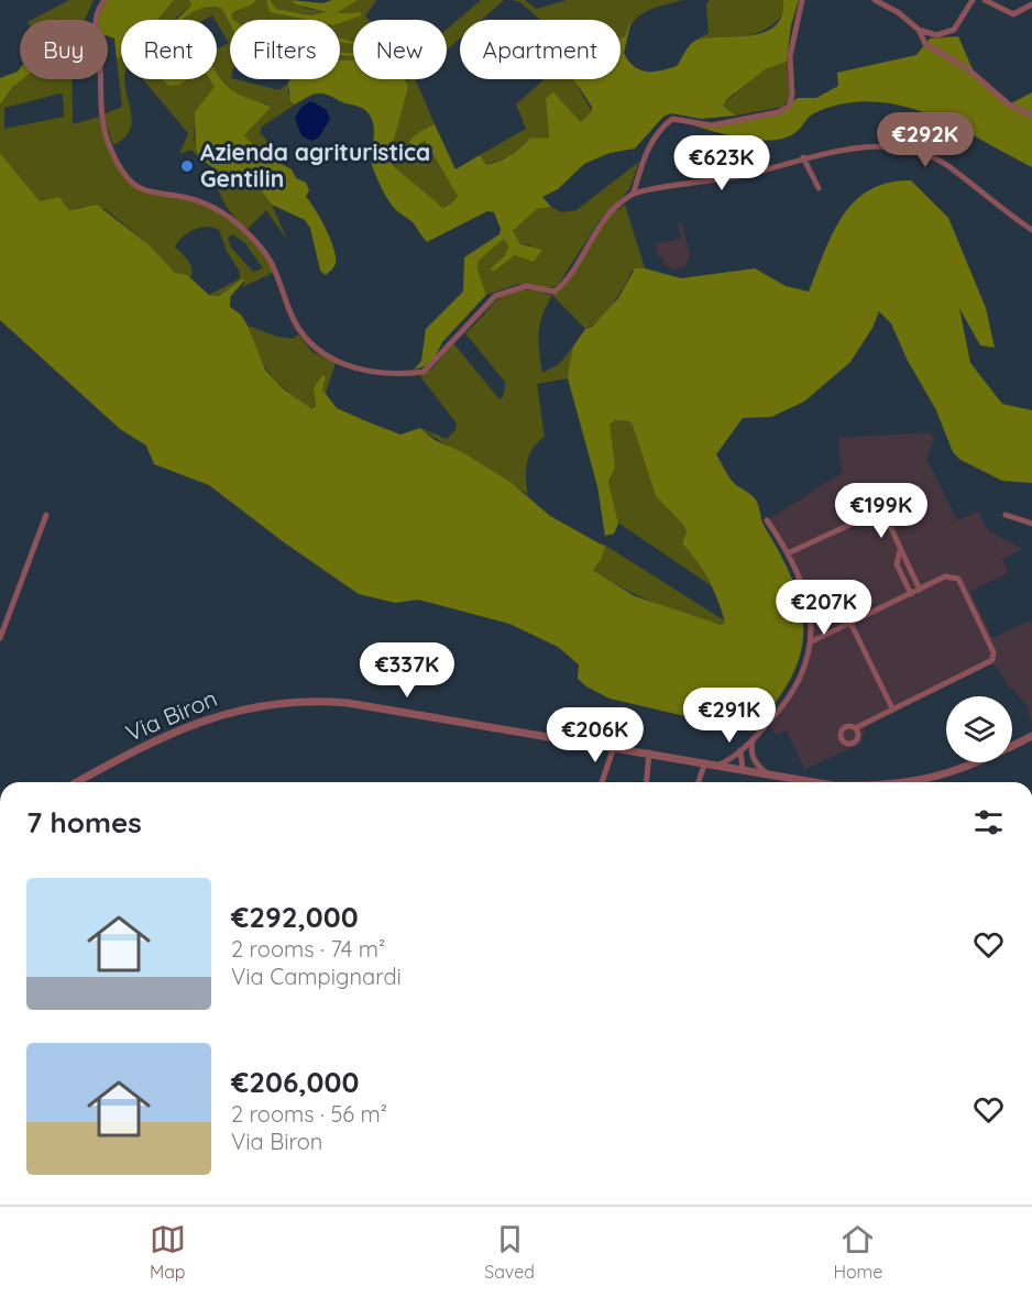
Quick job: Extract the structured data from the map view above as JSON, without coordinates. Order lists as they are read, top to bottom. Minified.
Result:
{"streets":{"street":["Via Biron"]},"places":["Azienda agrituristica Gentilin"],"page":{"chip":["Buy","Rent","Filters","New","Apartment"],"price":["€292K","€623K","€199K","€207K","€337K","€291K","€206K"],"heading":"7 homes","list":[{"name":"€292,000","note":"2 rooms · 74 m² · Via Campignardi"},{"name":"€206,000","note":"2 rooms · 56 m² · Via Biron"}],"tabs":["Map","Saved","Home"]}}
